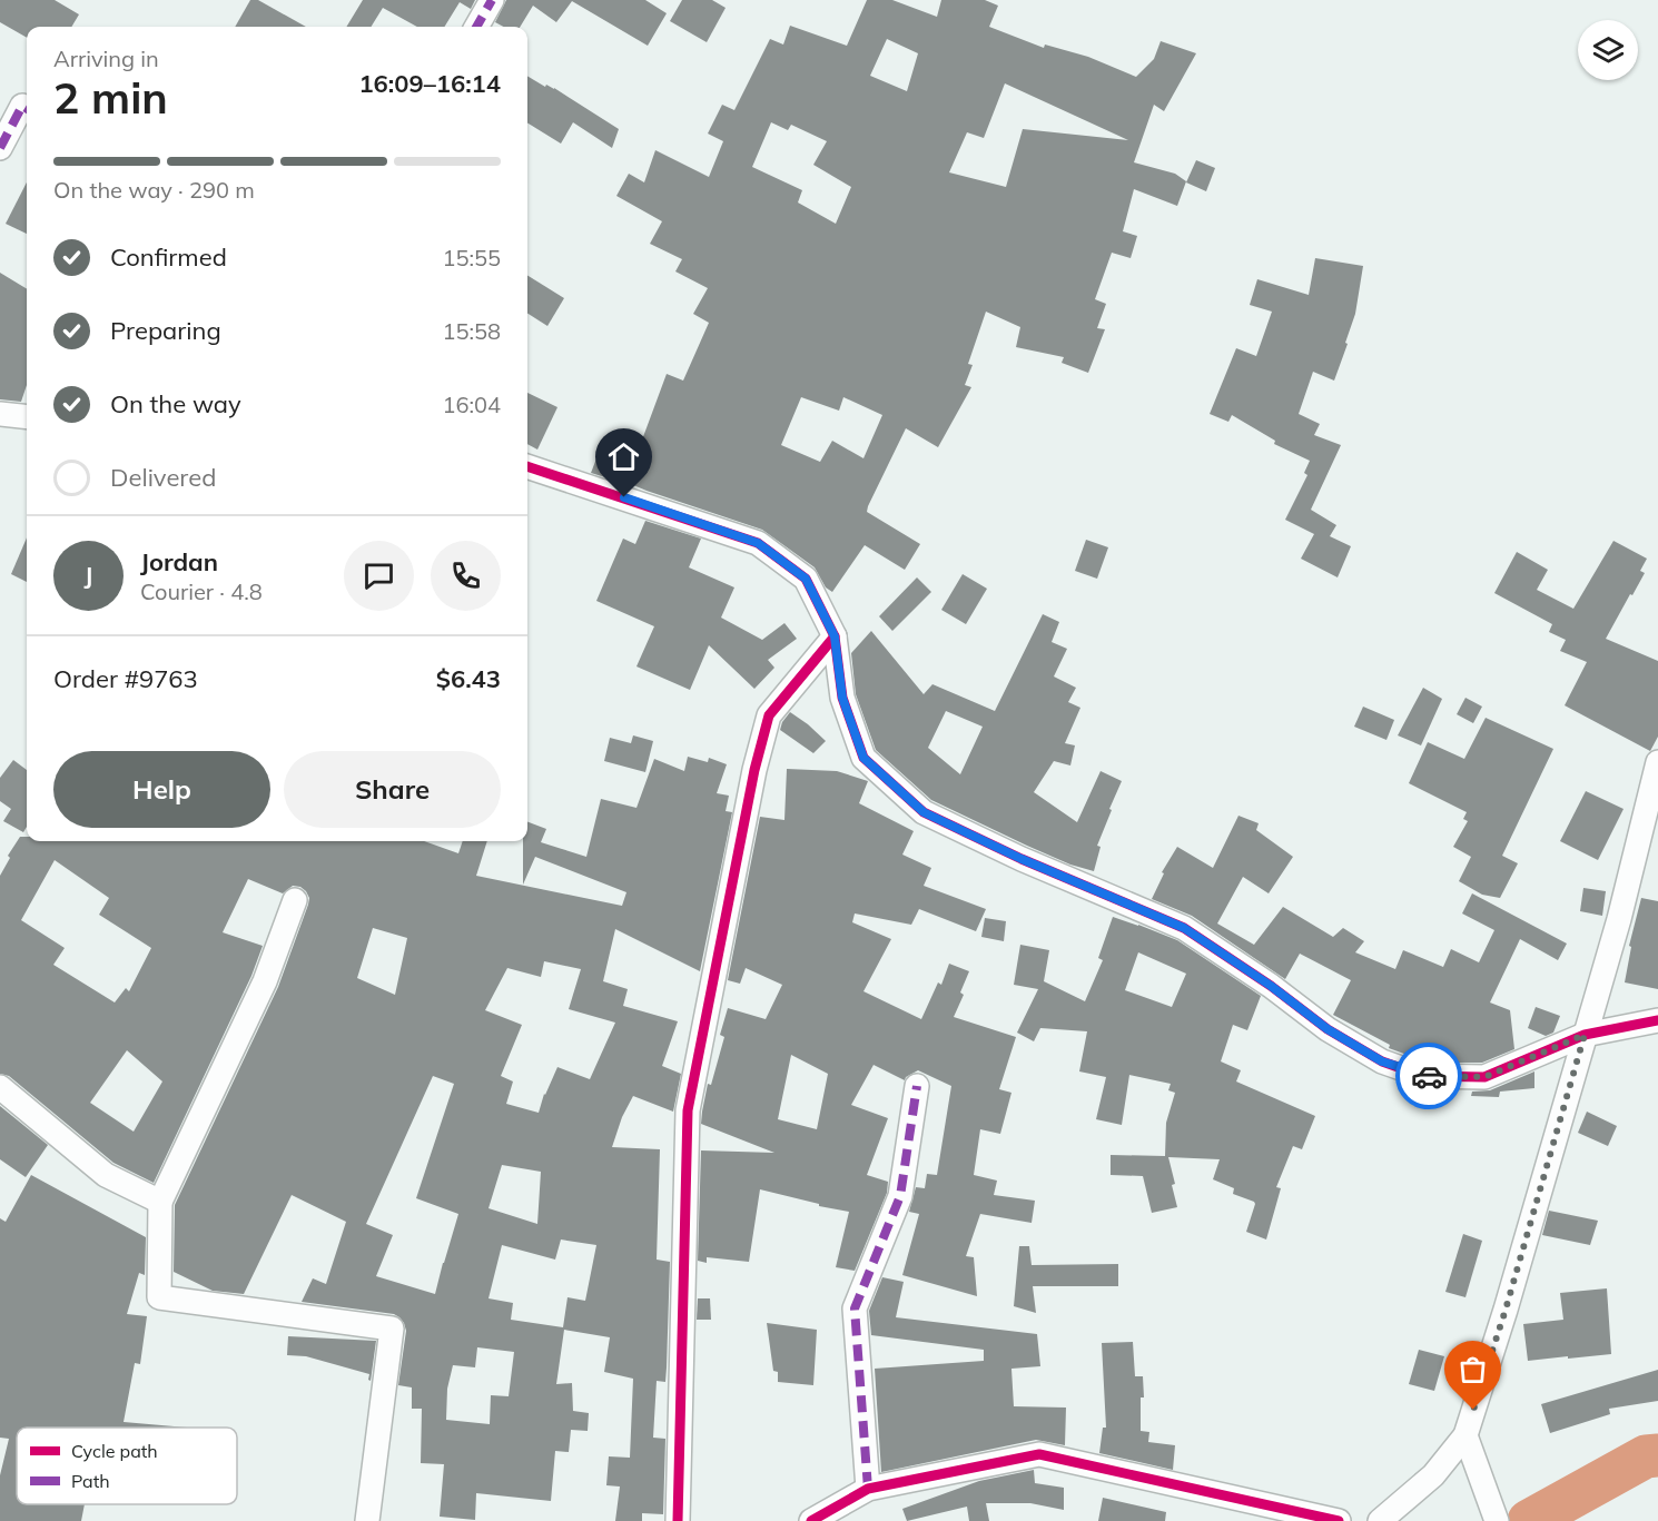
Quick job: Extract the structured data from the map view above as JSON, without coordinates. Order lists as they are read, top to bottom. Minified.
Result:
{"legend":["Cycle path","Path"],"page":{"heading":["2 min","Arriving in","16:09–16:14"],"panel":["Jordan","Courier · 4.8","Order #9763","$6.43"],"bar":"On the way · 290 m","list":[["Confirmed","15:55"],["Preparing","15:58"],["On the way","16:04"],"Delivered"],"round":"J","buttons":["Help","Share"]}}
